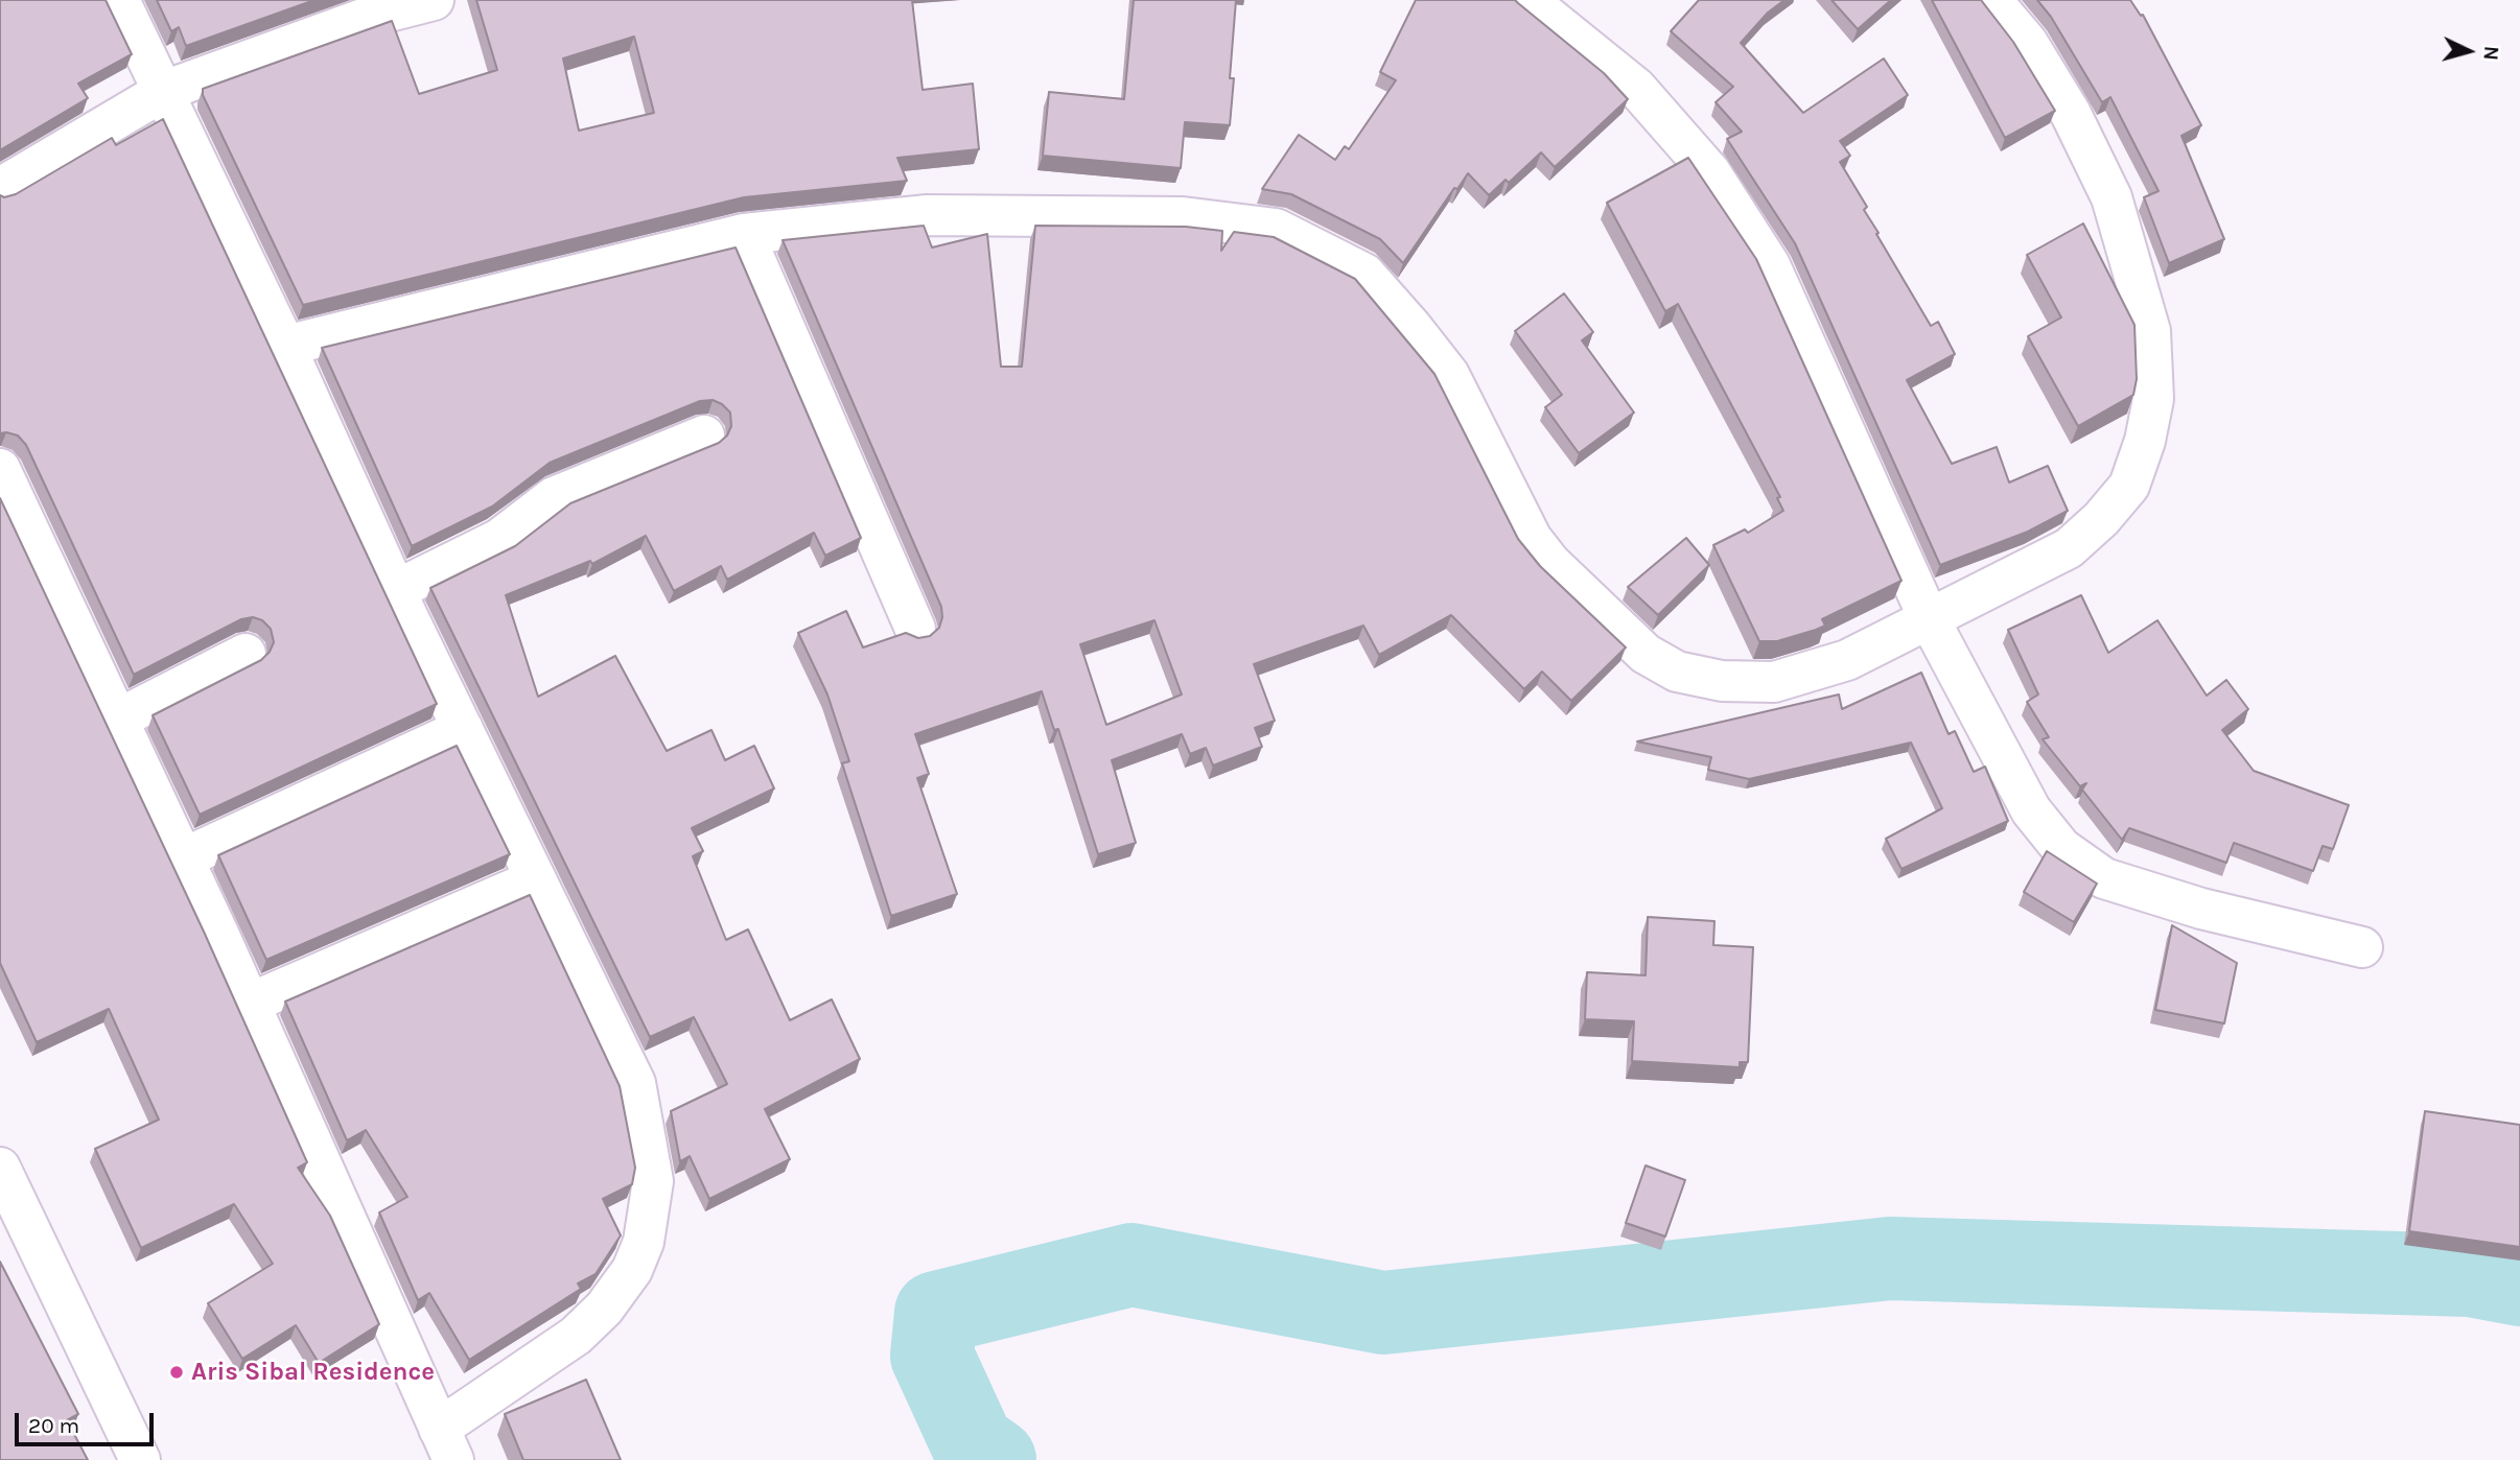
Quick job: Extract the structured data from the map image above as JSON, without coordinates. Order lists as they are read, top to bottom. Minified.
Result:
{"places":["Aris Sibal Residence"],"scale_bar":"20 m","north":"right"}
